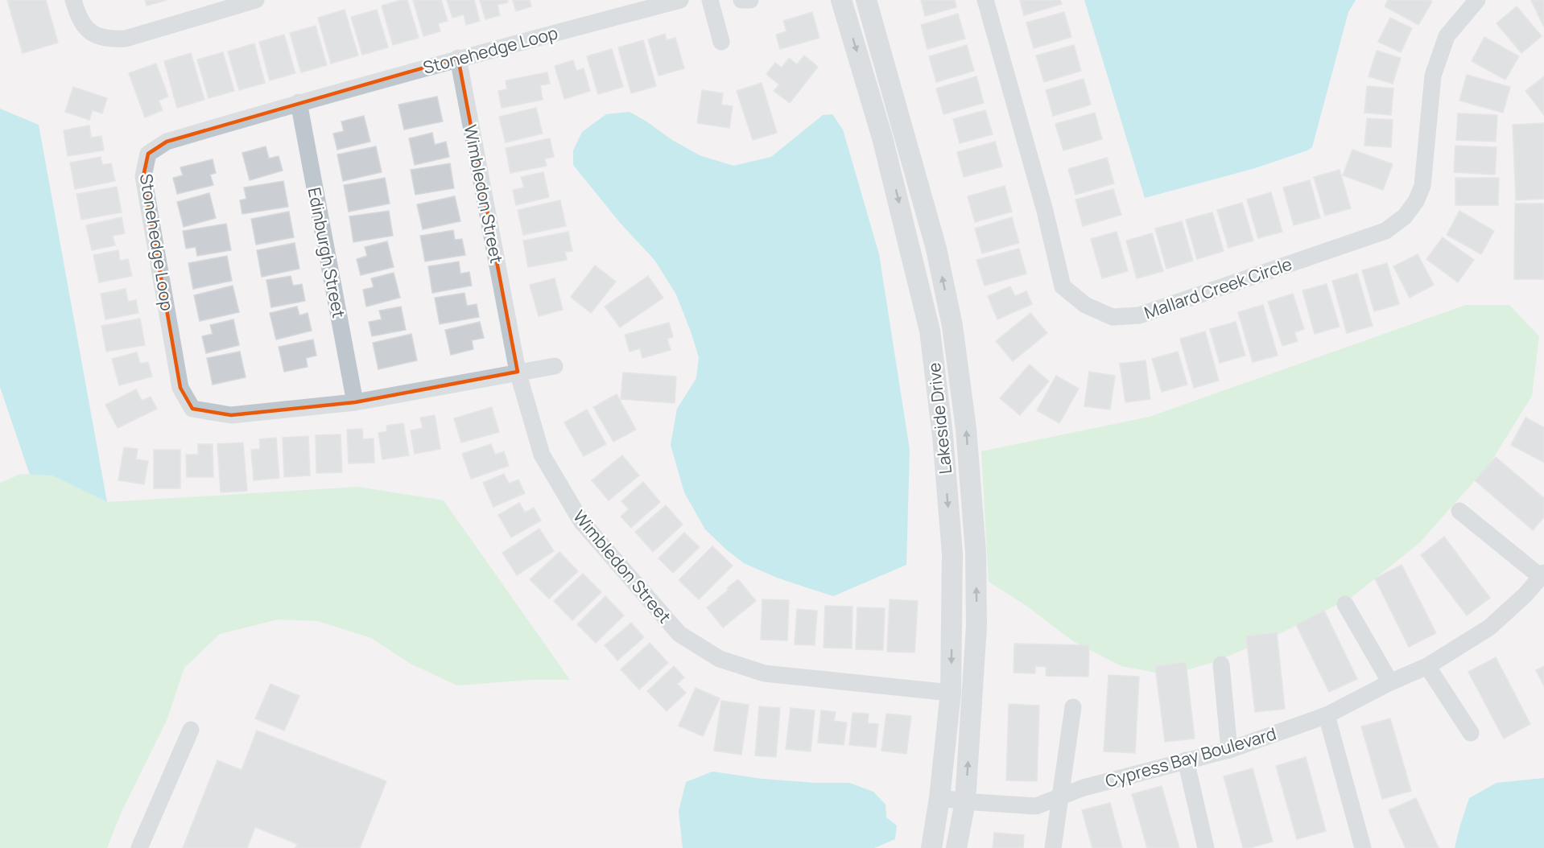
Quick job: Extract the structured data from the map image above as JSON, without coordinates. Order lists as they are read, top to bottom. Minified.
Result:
{"streets":{"street":["Stonehedge Loop","Wimbledon Street","Edinburgh Street","Mallard Creek Circle","Lakeside Drive","Cypress Bay Boulevard"]},"crossings":[["Stonehedge Loop","Wimbledon Street"],["Stonehedge Loop","Edinburgh Street"],["Wimbledon Street","Lakeside Drive"],["Lakeside Drive","Cypress Bay Boulevard"]]}
